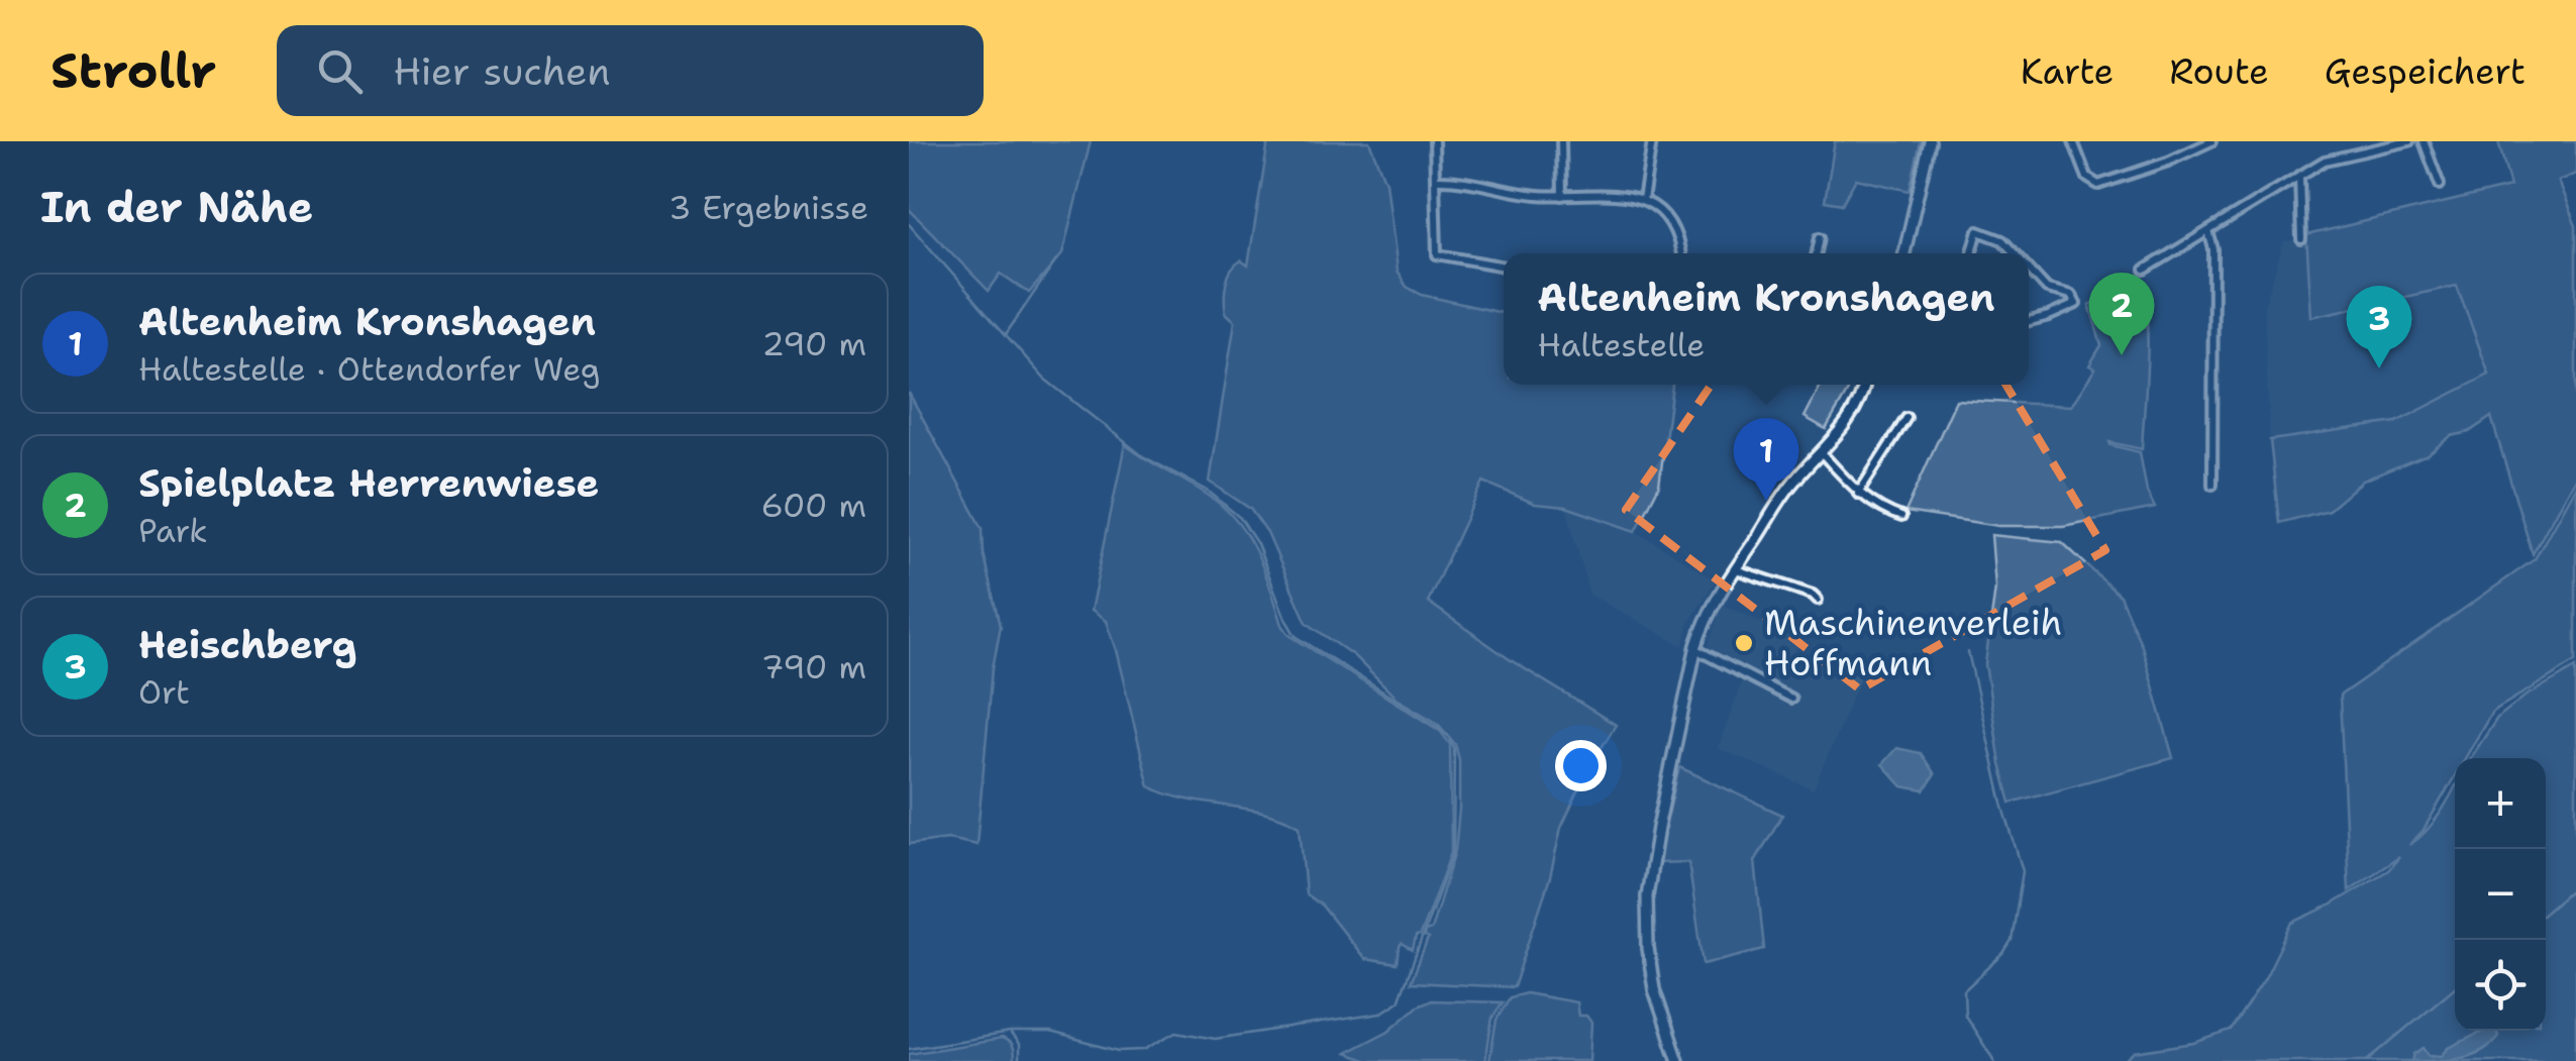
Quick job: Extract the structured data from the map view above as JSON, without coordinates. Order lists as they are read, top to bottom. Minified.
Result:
{"places":["Maschinenverleih Hoffmann"],"page":{"header":"Strollr","search":"Hier suchen","nav":["Karte","Route","Gespeichert"],"heading":["In der Nähe","3 Ergebnisse"],"popup":["Altenheim Kronshagen","Haltestelle"],"list":[{"mark":"1","name":"Altenheim Kronshagen","note":"Haltestelle · Ottendorfer Weg","value":"290 m"},{"mark":"2","name":"Spielplatz Herrenwiese","note":"Park","value":"600 m"},{"mark":"3","name":"Heischberg","note":"Ort","value":"790 m"}],"pins":["2","3","1"],"map_buttons":["+","−"]}}
